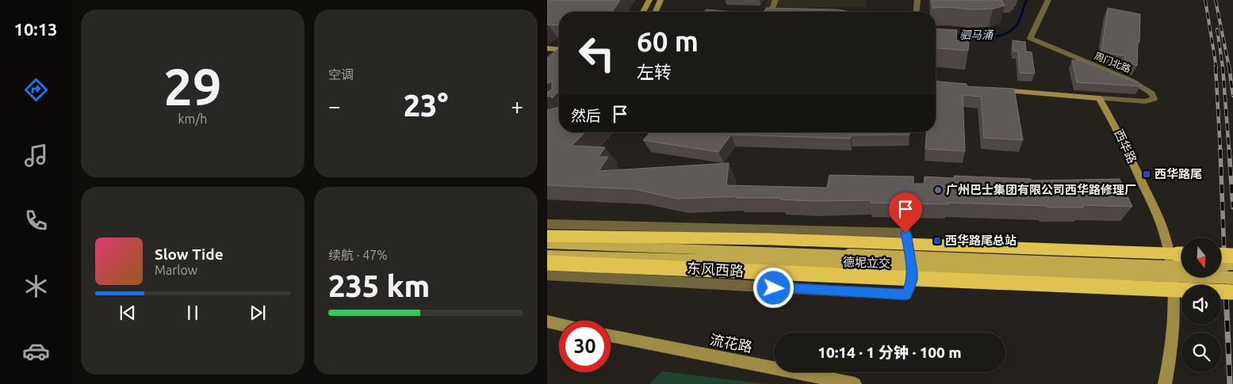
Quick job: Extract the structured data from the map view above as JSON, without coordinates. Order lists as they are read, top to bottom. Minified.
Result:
{"streets":{"highway":["德坭立交"],"main road":["西华路","流花路"],"street":["周门北路","东风西路"]},"crossings":[["周门北路","西华路"]],"water":["驷马涌"],"places":{"transit":["西华路尾","西华路尾总站"],"other":["广州巴士集团有限公司西华路修理厂"]},"north":"bottom","page":{"tabs":"10:13","tile":[["29","km/h"],"空调",["续航 · 47%","235 km"]],"turn":["60 m","左转"],"heat":["−","23°","+"],"then":"然后","song":["Slow Tide","Marlow"],"limit":"30","trip":"10:14 · 1 分钟 · 100 m"}}
